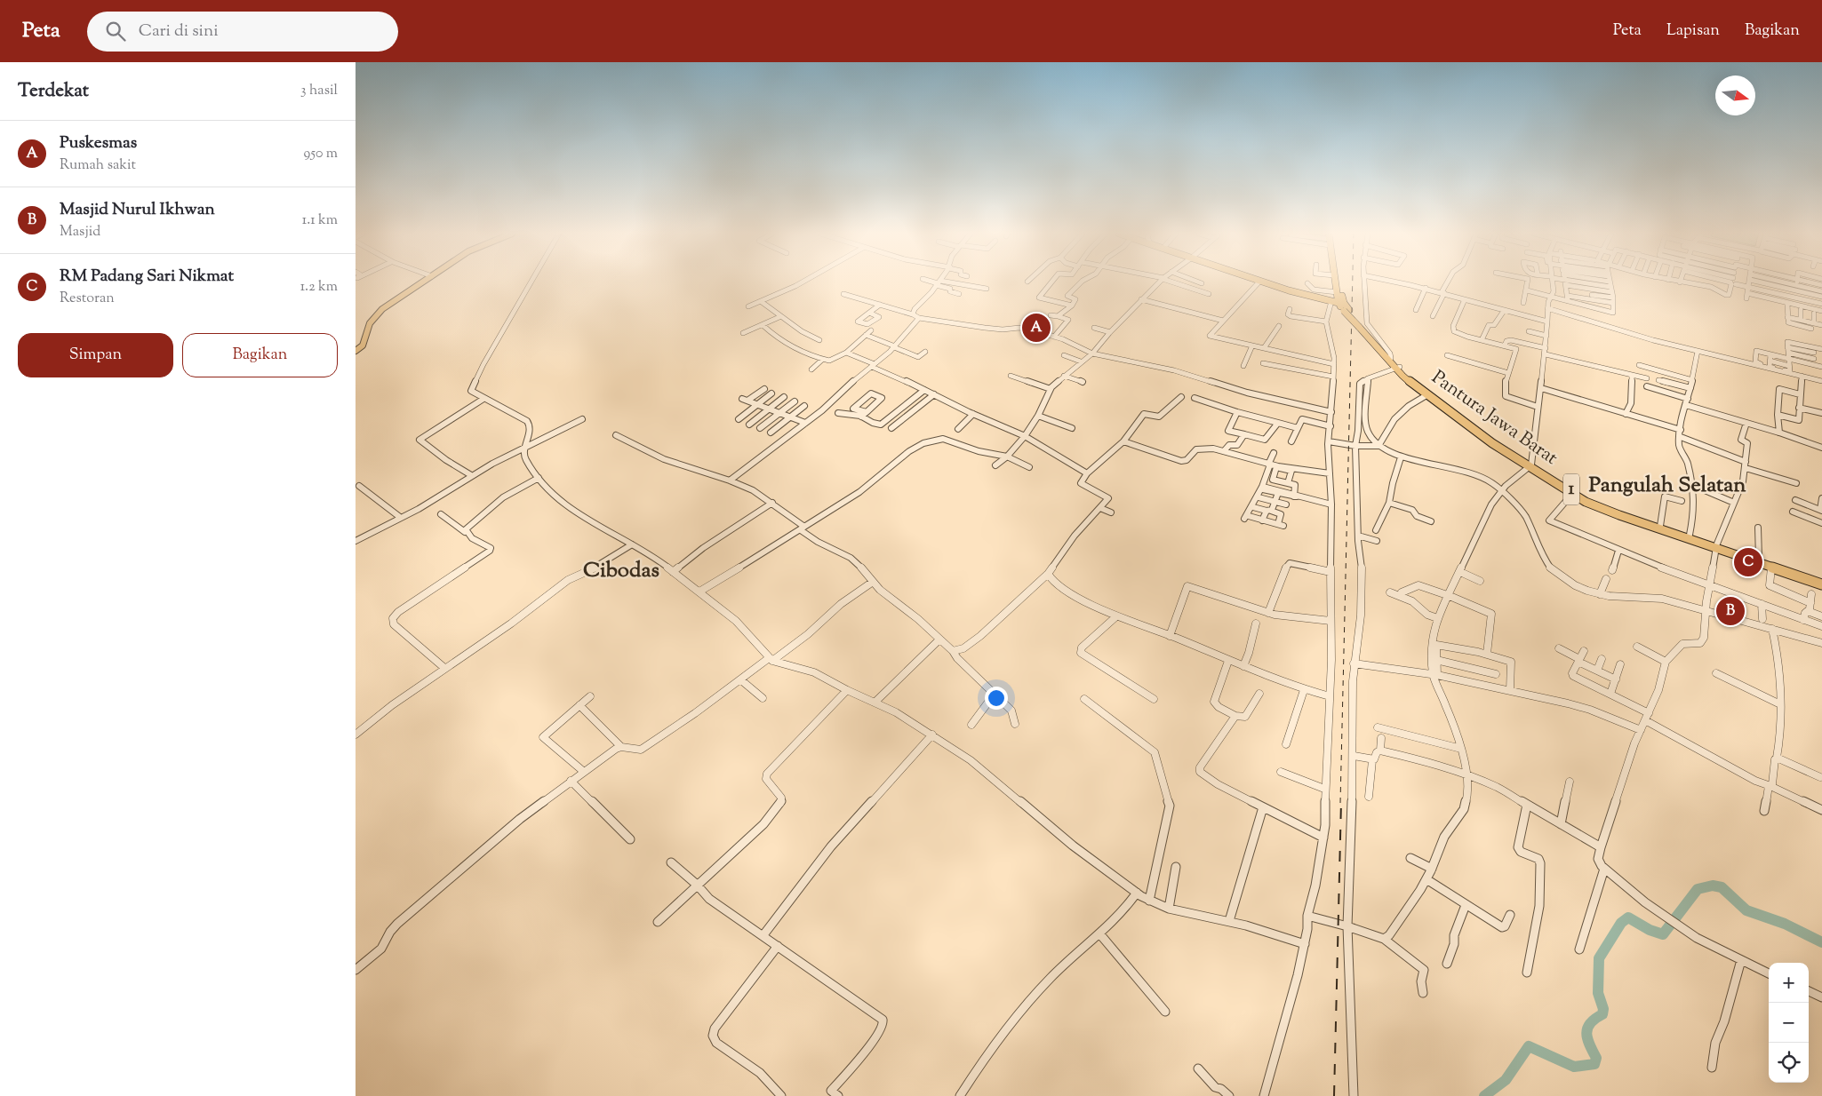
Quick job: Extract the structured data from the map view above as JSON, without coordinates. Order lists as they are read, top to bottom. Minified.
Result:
{"streets":{"highway":["Pantura Jawa Barat","1"]},"crossings":[["Pantura Jawa Barat","1"]],"districts":["Pangulah Selatan","Cibodas"],"north":"right","page":{"header":"Peta","search":"Cari di sini","nav":["Peta","Lapisan","Bagikan"],"heading":["Terdekat","3 hasil"],"list":[{"mark":"A","name":"Puskesmas","note":"Rumah sakit","value":"950 m"},{"mark":"B","name":"Masjid Nurul Ikhwan","note":"Masjid","value":"1.1 km"},{"mark":"C","name":"RM Padang Sari Nikmat","note":"Restoran","value":"1.2 km"}],"pins":["A","C","B"],"buttons":["Simpan","Bagikan"],"map_buttons":["+","−"]}}
